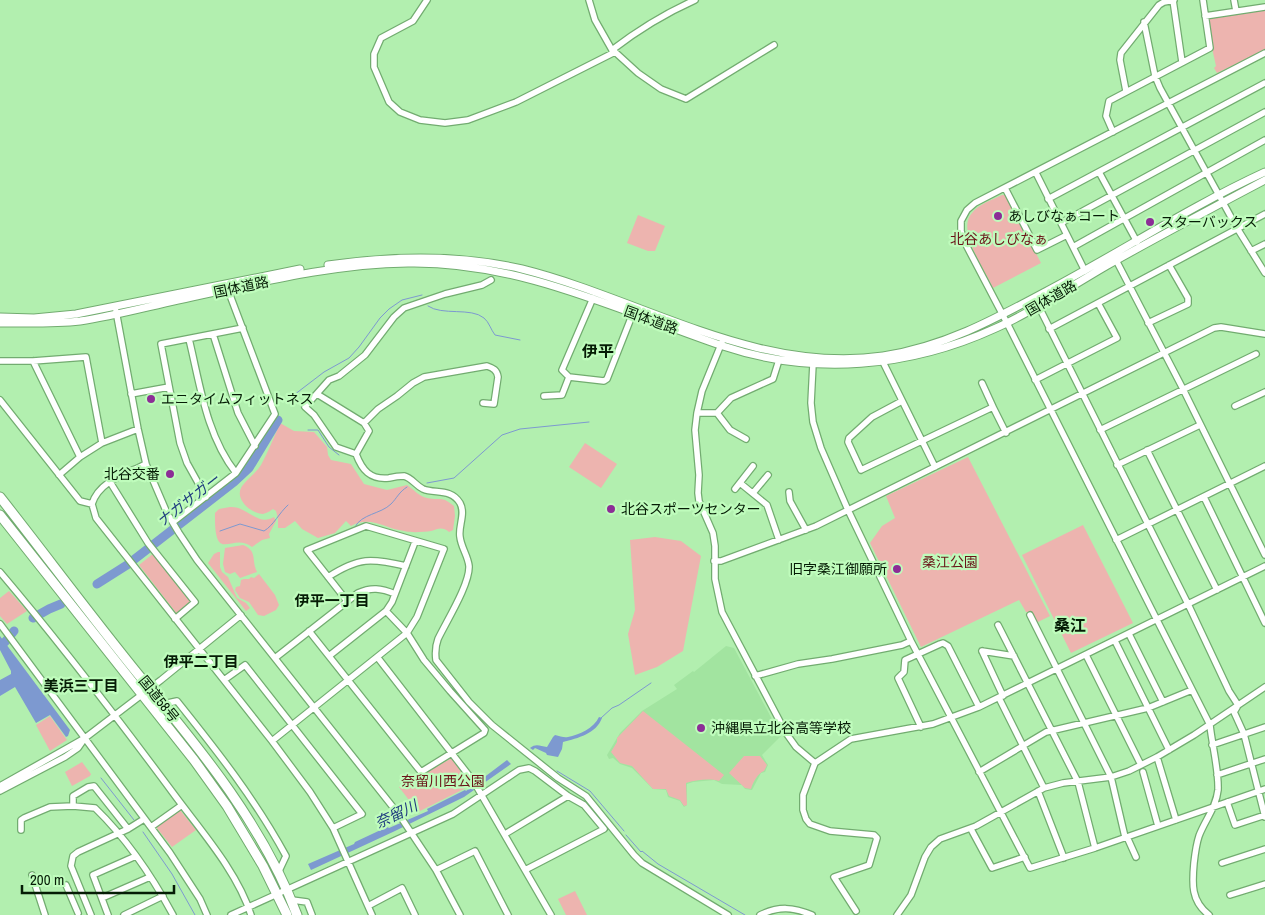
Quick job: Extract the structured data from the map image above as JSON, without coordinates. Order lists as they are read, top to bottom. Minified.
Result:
{"streets":{"highway":["国道58号"],"main road":["国体道路"]},"districts":["伊平","伊平一丁目","桑江","伊平二丁目","美浜三丁目"],"water":["ナガサガー","奈留川"],"parks":["北谷あしびなぁ","桑江公園","奈留川西公園"],"places":["あしびなぁコート","スターバックス","エニタイムフィットネス","北谷交番","北谷スポーツセンター","旧字桑江御願所","沖縄県立北谷高等学校"],"scale_bar":"200 m"}
